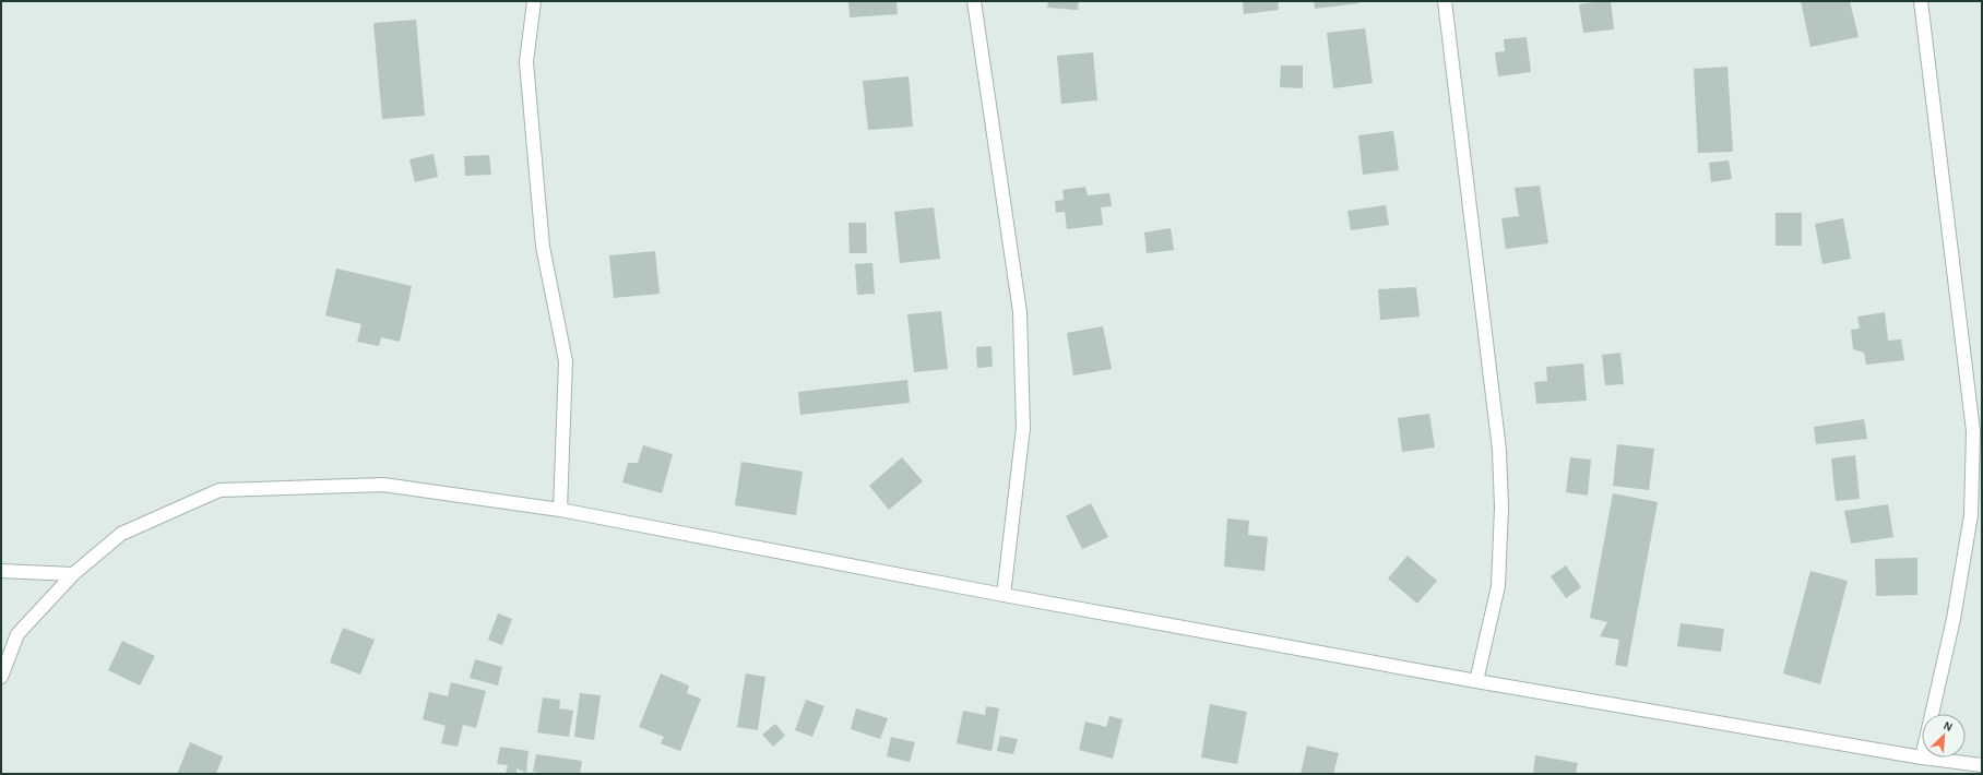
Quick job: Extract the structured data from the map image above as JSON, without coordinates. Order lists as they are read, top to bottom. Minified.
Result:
{"north":"top right"}
